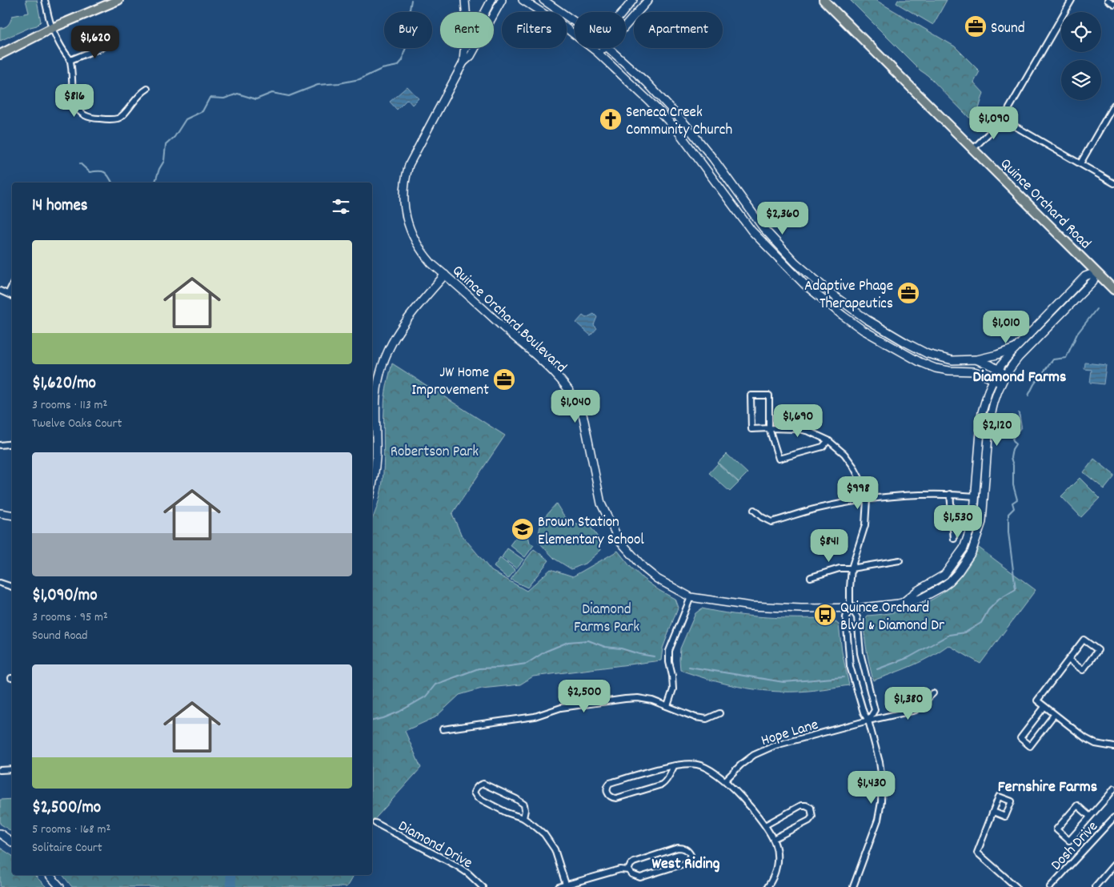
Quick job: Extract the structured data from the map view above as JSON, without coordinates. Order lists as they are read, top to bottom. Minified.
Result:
{"streets":{"main road":["Quince Orchard Road"],"street":["Quince Orchard Boulevard","Hope Lane","Diamond Drive","Dosh Drive"]},"crossings":[["Quince Orchard Road","Quince Orchard Boulevard"]],"districts":["Diamond Farms","Fernshire Farms","West Riding"],"parks":["Robertson Park","Diamond Farms Park"],"places":{"office":["Sound","Adaptive Phage Therapeutics","JW Home Improvement"],"church":["Seneca Creek Community Church"],"school or university":["Brown Station Elementary School"],"bus stop":["Quince Orchard Blvd & Diamond Dr"]},"page":{"chip":["Buy","Rent","Filters","New","Apartment"],"price":["$1,620","$816","$1,090","$2,360","$1,010","$1,040","$1,690","$2,120","$998","$1,530","$841","$2,500","$1,380","$1,430"],"heading":"14 homes","list":[{"name":"$1,620/mo","note":"3 rooms · 113 m² · Twelve Oaks Court"},{"name":"$1,090/mo","note":"3 rooms · 95 m² · Sound Road"},{"name":"$2,500/mo","note":"5 rooms · 168 m² · Solitaire Court"}]}}
